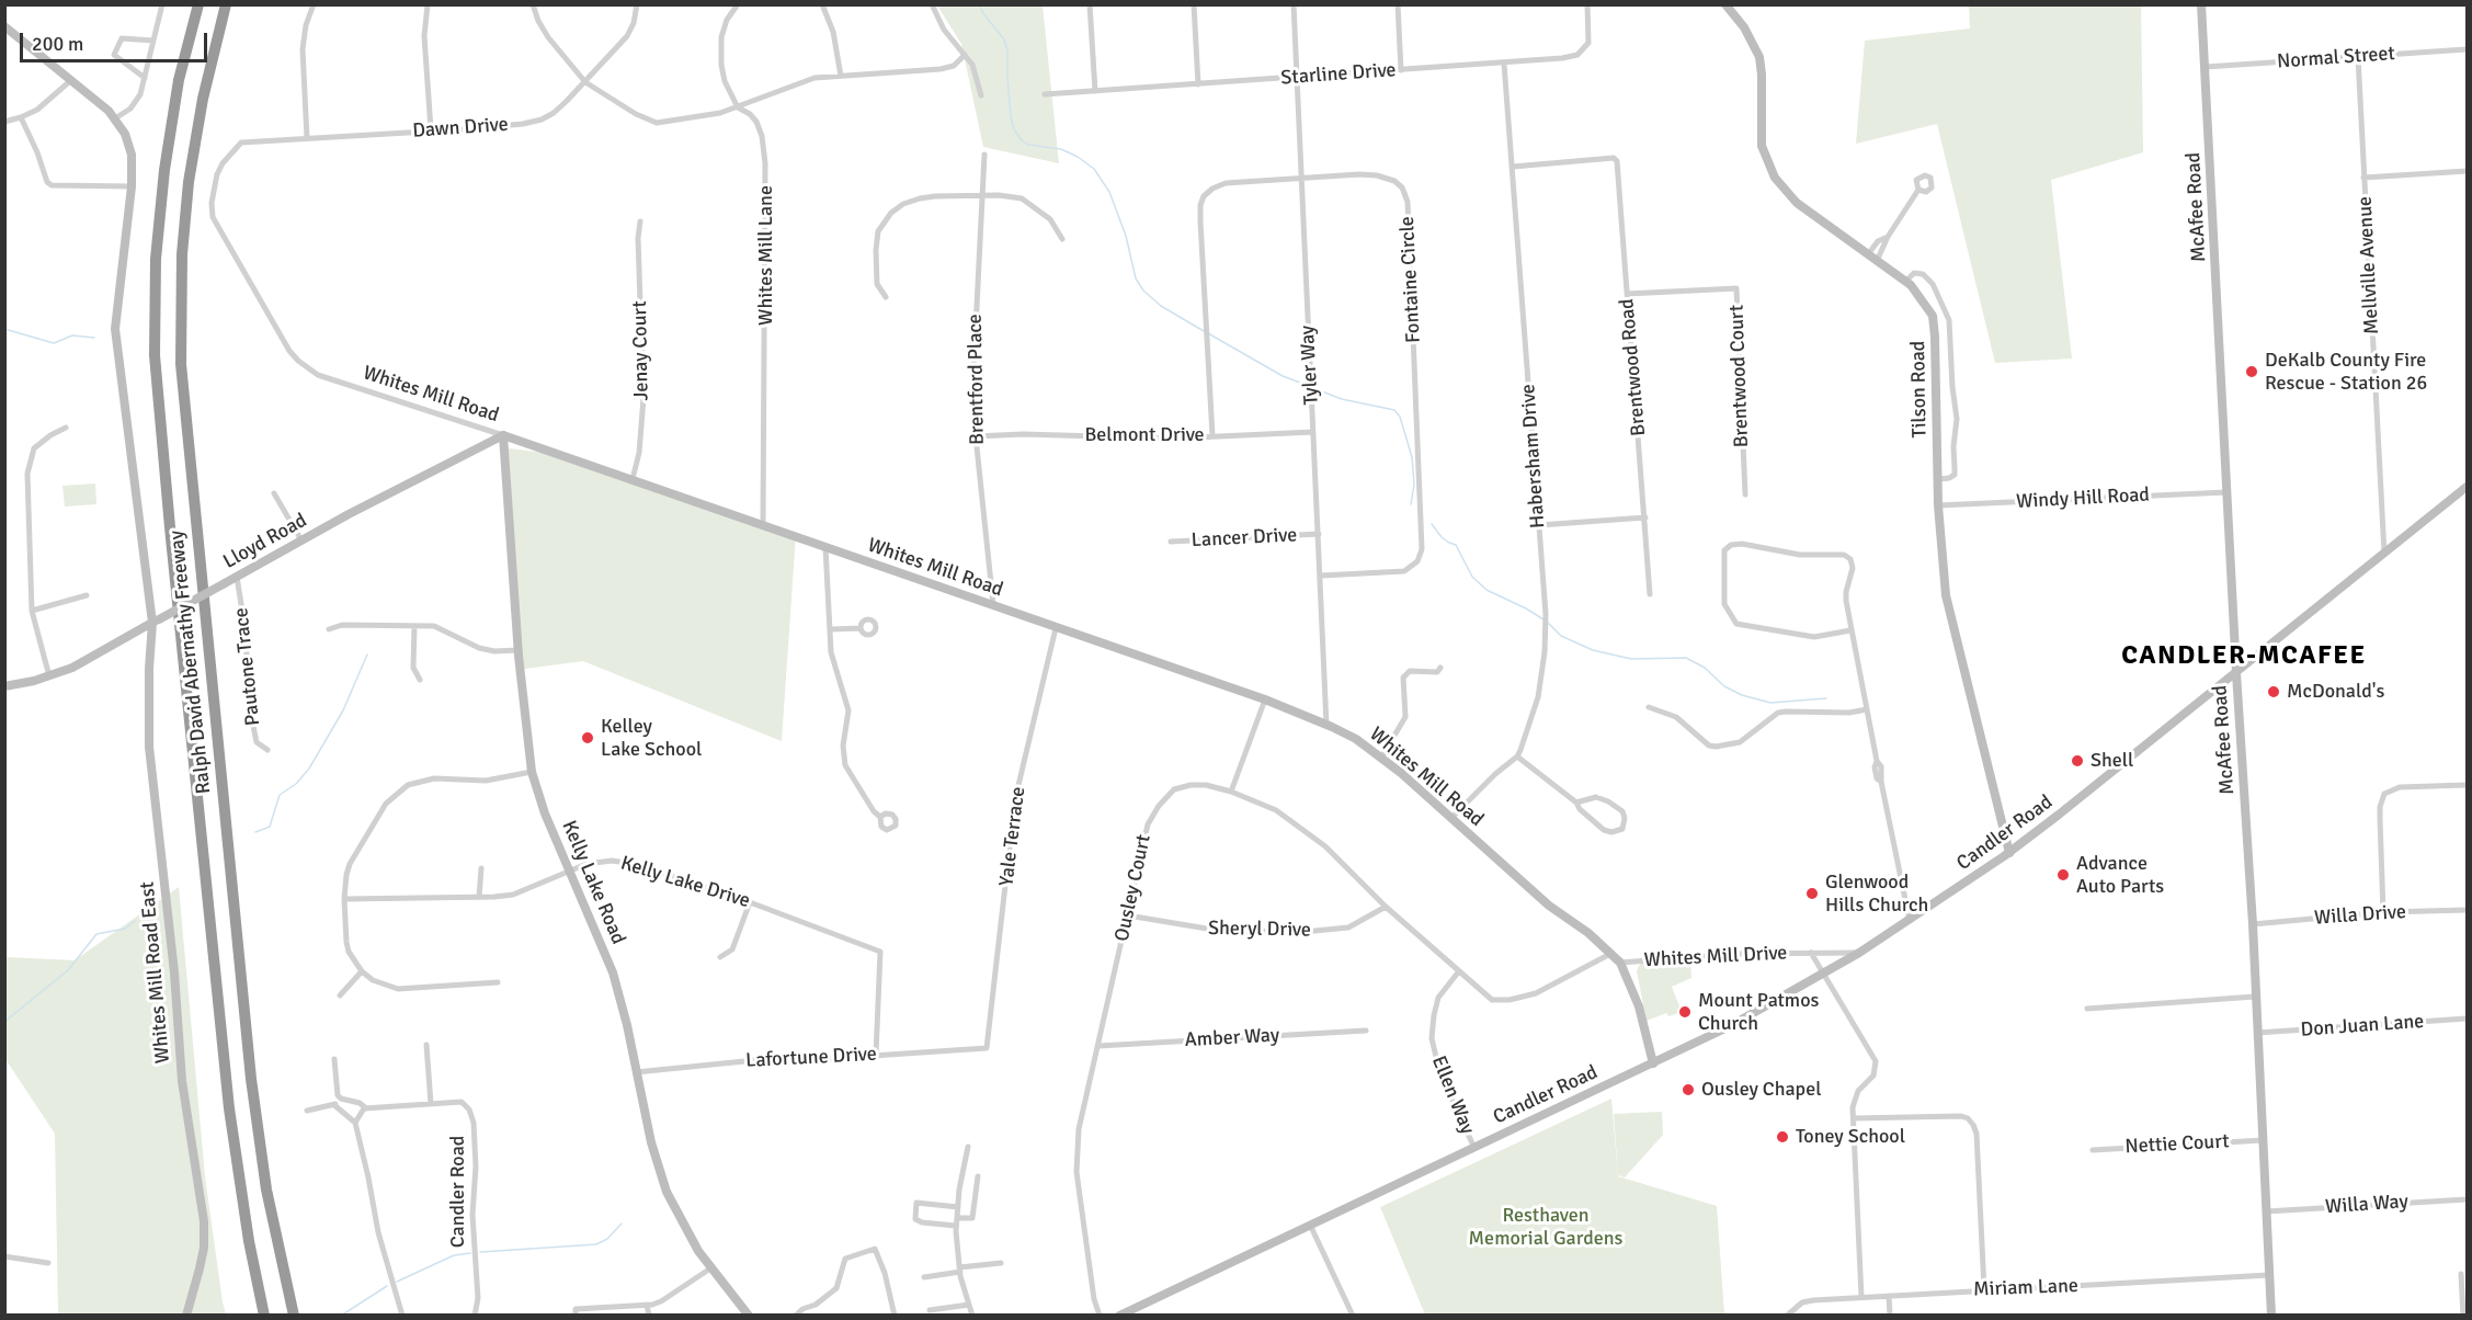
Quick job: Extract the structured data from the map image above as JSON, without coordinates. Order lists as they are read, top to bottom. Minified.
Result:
{"streets":{"highway":["Ralph David Abernathy Freeway"],"street":["Normal Street","Starline Drive","Dawn Drive","McAfee Road","Whites Mill Lane","Mellville Avenue","Fontaine Circle","Jenay Court","Tyler Way","Brentwood Road","Brentwood Court","Brentford Place","Tilson Road","Whites Mill Road","Belmont Drive","Habersham Drive","Windy Hill Road","Lancer Drive","Lloyd Road","Pautone Trace","Candler Road","Yale Terrace","Kelly Lake Road","Kelly Lake Drive","Ousley Court","Willa Drive","Sheryl Drive","Whites Mill Drive","Whites Mill Road East","Don Juan Lane","Amber Way","Lafortune Drive","Ellen Way","Nettie Court","Willa Way","Miriam Lane"]},"crossings":[["Normal Street","McAfee Road"],["Normal Street","Mellville Avenue"],["Starline Drive","Tyler Way"],["Starline Drive","Habersham Drive"],["Dawn Drive","Whites Mill Road"],["McAfee Road","Windy Hill Road"],["McAfee Road","Candler Road"],["McAfee Road","Willa Drive"],["McAfee Road","Don Juan Lane"],["McAfee Road","Nettie Court"],["McAfee Road","Willa Way"],["McAfee Road","Miriam Lane"],["Whites Mill Lane","Whites Mill Road"],["Mellville Avenue","Candler Road"],["Fontaine Circle","Tyler Way"],["Fontaine Circle","Belmont Drive"],["Jenay Court","Whites Mill Road"],["Tyler Way","Whites Mill Road"],["Tyler Way","Belmont Drive"],["Tyler Way","Lancer Drive"],["Brentwood Road","Brentwood Court"],["Brentwood Road","Habersham Drive"],["Brentford Place","Whites Mill Road"],["Brentford Place","Belmont Drive"],["Tilson Road","Windy Hill Road"],["Tilson Road","Candler Road"],["Whites Mill Road","Lloyd Road"],["Whites Mill Road","Candler Road"],["Whites Mill Road","Yale Terrace"],["Whites Mill Road","Kelly Lake Road"],["Whites Mill Road","Ousley Court"],["Whites Mill Road","Whites Mill Drive"],["Lloyd Road","Pautone Trace"],["Lloyd Road","Kelly Lake Road"],["Lloyd Road","Whites Mill Road East"],["Candler Road","Whites Mill Drive"],["Candler Road","Ellen Way"],["Yale Terrace","Lafortune Drive"],["Kelly Lake Road","Kelly Lake Drive"],["Kelly Lake Road","Lafortune Drive"],["Kelly Lake Drive","Lafortune Drive"],["Ousley Court","Sheryl Drive"],["Ousley Court","Amber Way"],["Ousley Court","Ellen Way"],["Whites Mill Drive","Miriam Lane"]],"districts":["CANDLER-MCAFEE"],"parks":["Resthaven Memorial Gardens"],"places":["DeKalb County Fire Rescue - Station 26","McDonald's","Kelley Lake School","Shell","Advance Auto Parts","Glenwood Hills Church","Mount Patmos Church","Ousley Chapel","Toney School"],"scale_bar":"200 m"}
